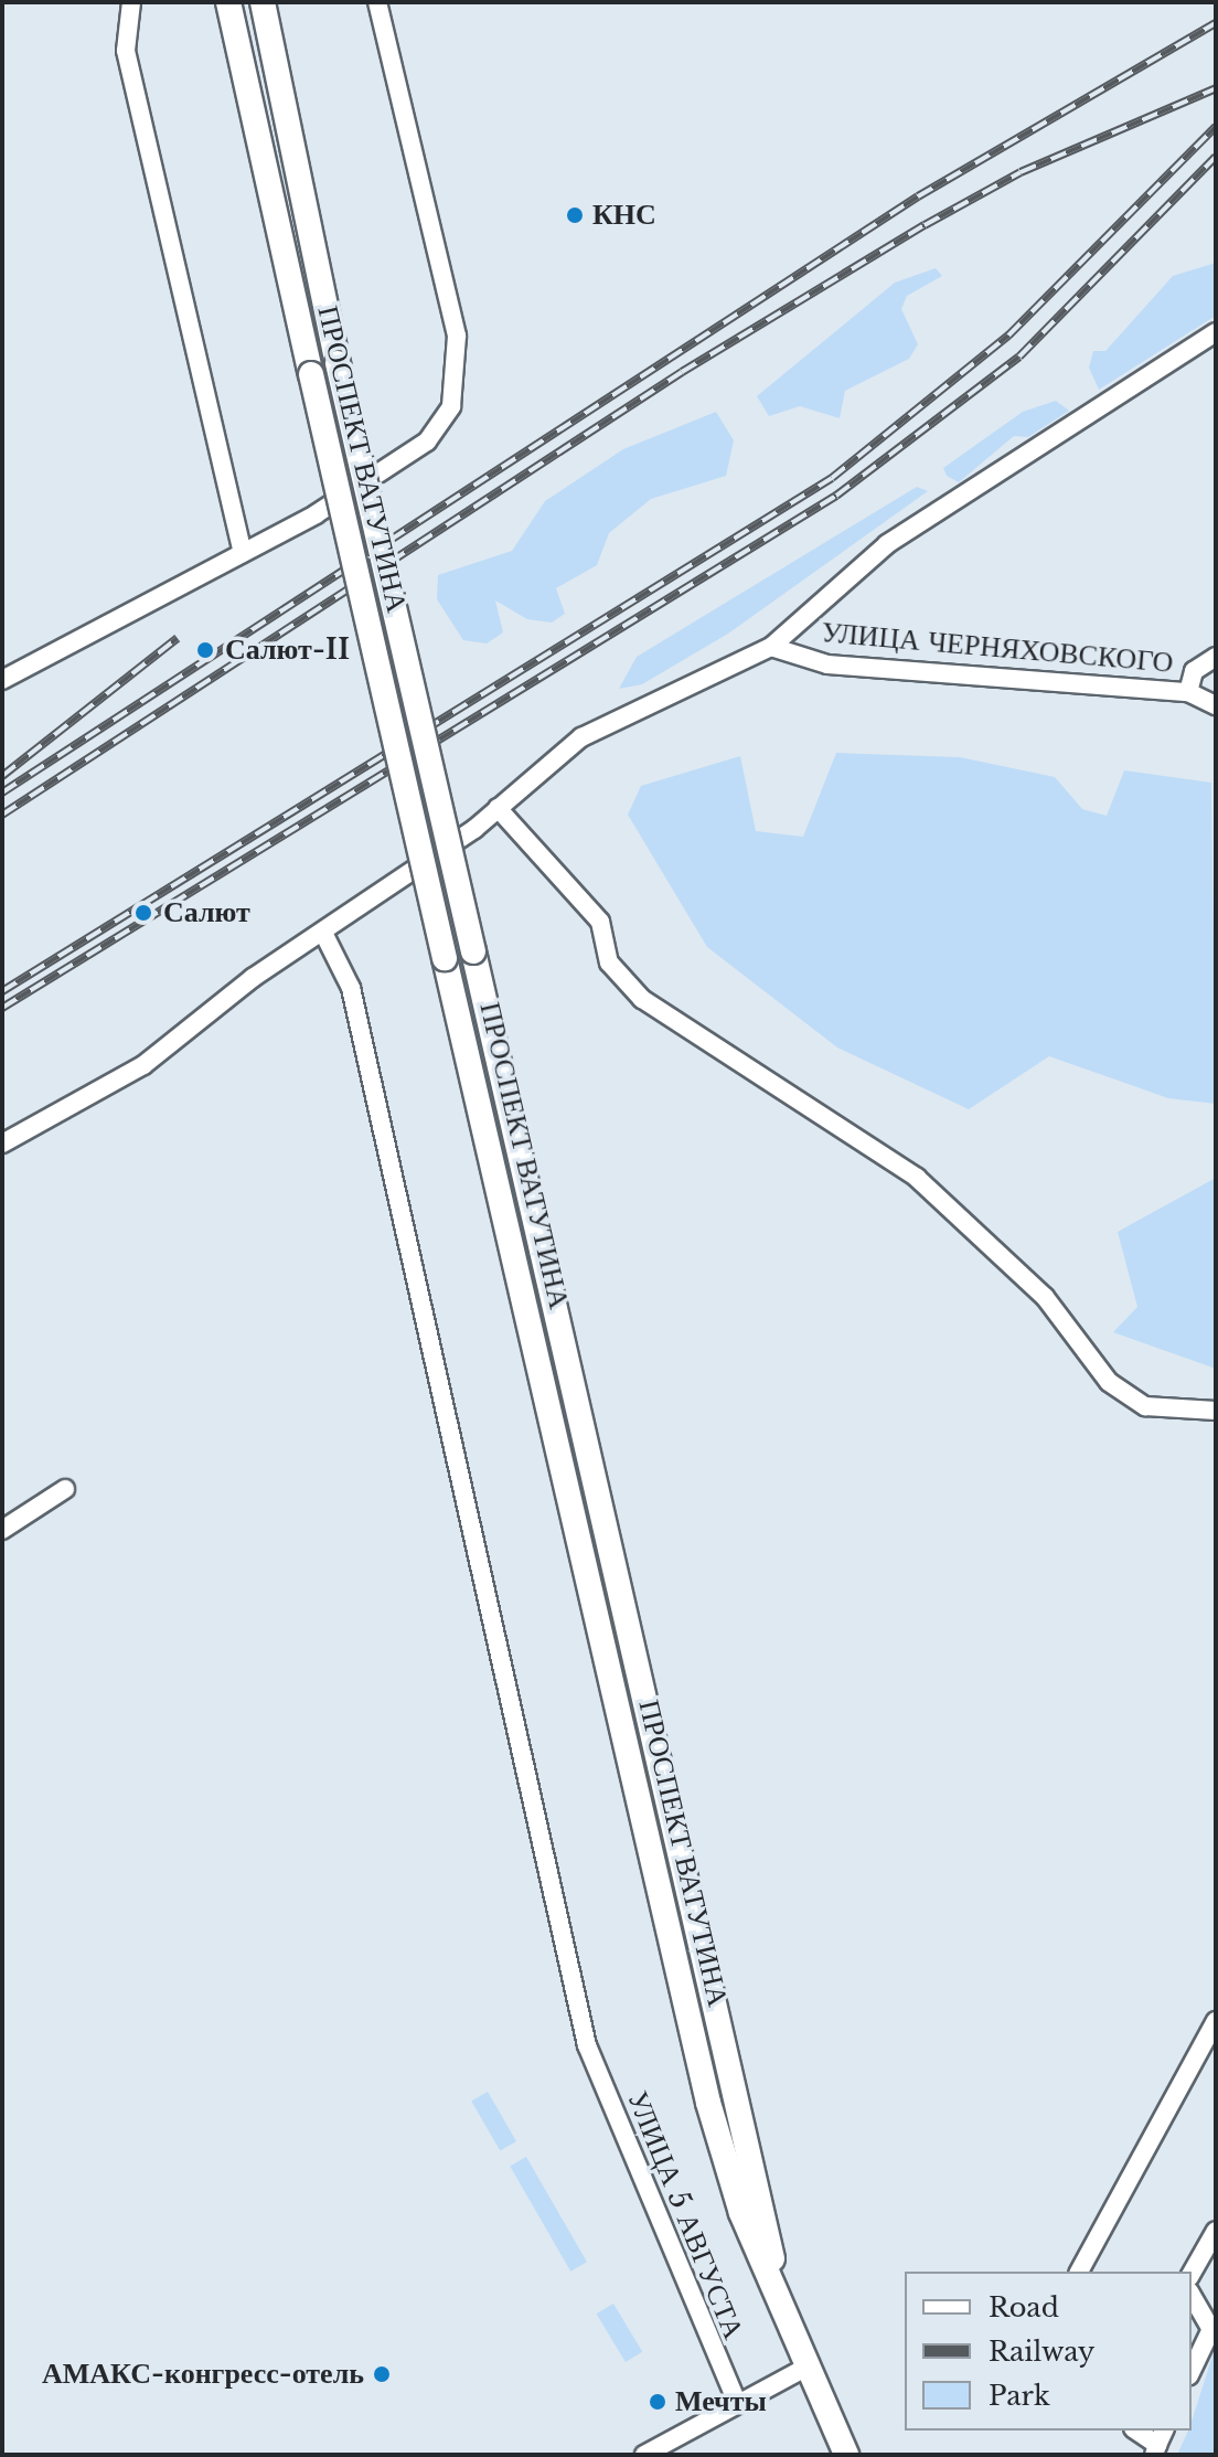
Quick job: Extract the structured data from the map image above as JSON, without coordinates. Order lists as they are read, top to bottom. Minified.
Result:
{"streets":{"main road":["ПРОСПЕКТ ВАТУТИНА"],"street":["УЛИЦА ЧЕРНЯХОВСКОГО","УЛИЦА 5 АВГУСТА"]},"places":["КНС","Салют-II","Салют","АМАКС-конгресс-отель","Мечты"],"legend":["Road","Railway","Park"]}
